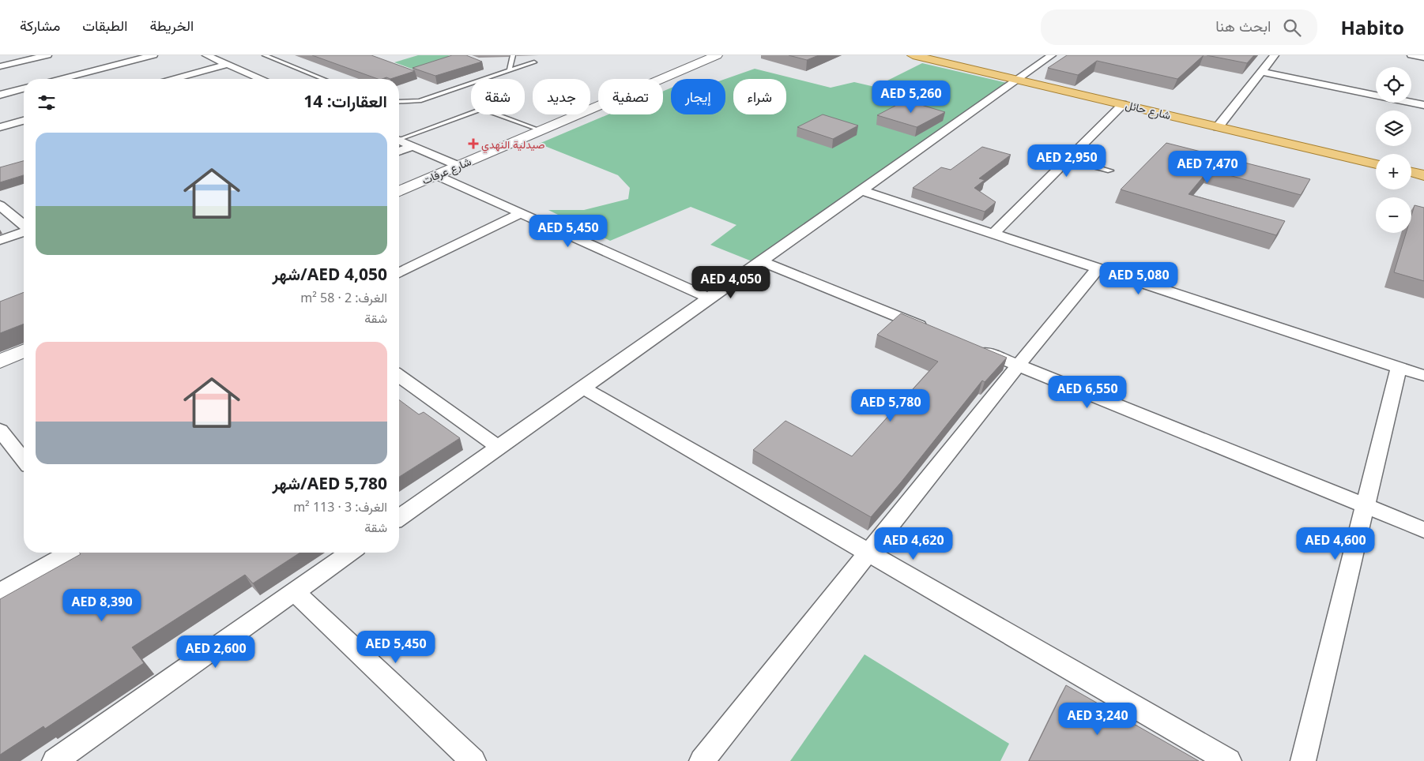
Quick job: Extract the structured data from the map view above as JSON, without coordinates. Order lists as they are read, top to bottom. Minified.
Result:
{"streets":{"main road":["شارع حائل"],"street":["شارع عرفات"]},"places":{"health":["صيدلية النهدي"]},"page":{"header":"Habito","search":"ابحث هنا","nav":["الخريطة","الطبقات","مشاركة"],"map_buttons":["+","−"],"chip":["شراء","إيجار","تصفية","جديد","شقة"],"heading":"العقارات: 14","price":["AED 5,260","AED 2,950","AED 7,470","AED 5,450","AED 5,080","AED 4,050","AED 6,550","AED 5,780","AED 4,620","AED 4,600","AED 8,390","AED 5,450","AED 2,600","AED 3,240"],"list":[{"name":"AED 4,050/شهر","note":"الغرف: 2 · 58 m² · شقة"},{"name":"AED 5,780/شهر","note":"الغرف: 3 · 113 m² · شقة"}]}}
